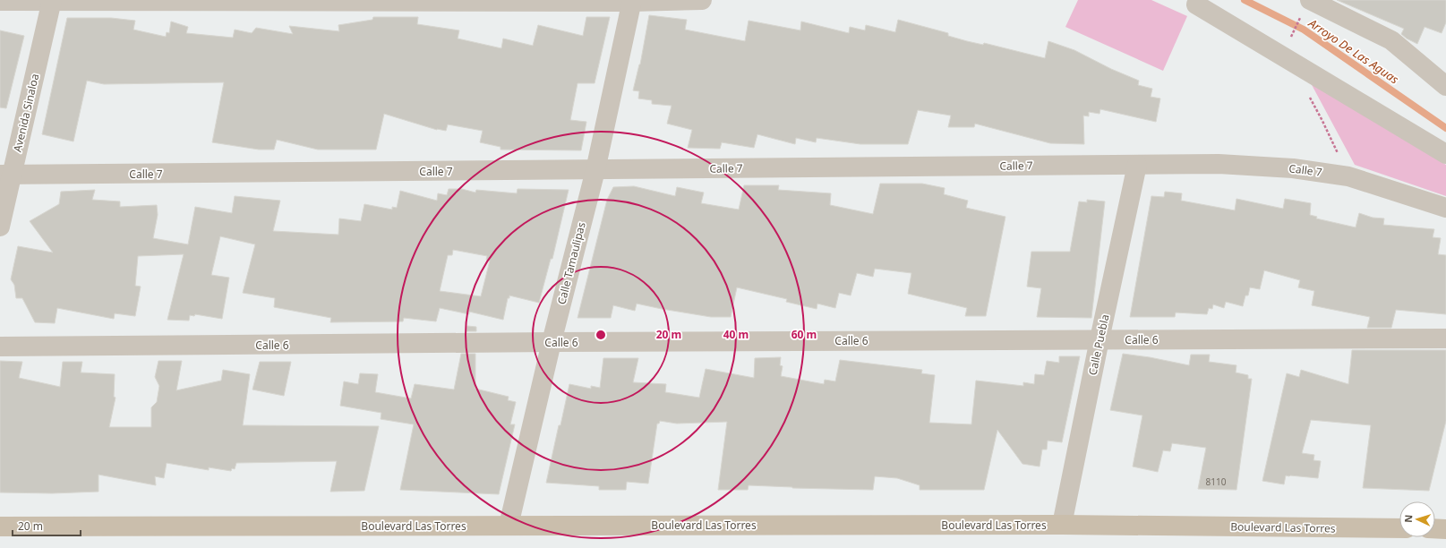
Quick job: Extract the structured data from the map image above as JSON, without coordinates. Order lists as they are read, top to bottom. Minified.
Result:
{"streets":{"main road":["Boulevard Las Torres"],"street":["Avenida Sinaloa","Calle 7","Calle Tamaulipas","Calle 6","Calle Puebla"]},"crossings":[["Avenida Sinaloa","Calle 7"],["Calle 7","Calle Tamaulipas"],["Calle 7","Calle Puebla"],["Calle Tamaulipas","Calle 6"],["Calle Tamaulipas","Boulevard Las Torres"],["Calle 6","Calle Puebla"],["Calle Puebla","Boulevard Las Torres"]],"water":["Arroyo De Las Aguas"],"house_numbers":["8110"],"scale_bar":"20 m","north":"left","rings":["20 m","40 m","60 m"]}
